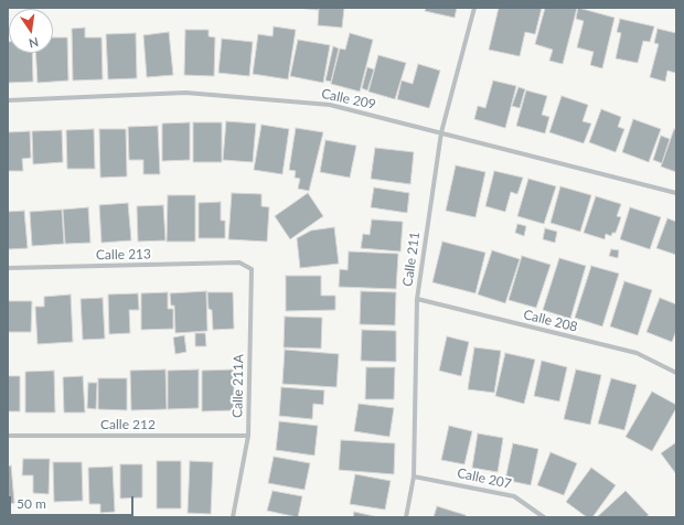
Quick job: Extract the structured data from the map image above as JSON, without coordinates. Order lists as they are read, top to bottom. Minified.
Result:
{"streets":{"street":["Calle 209","Calle 213","Calle 211","Calle 208","Calle 211A","Calle 212","Calle 207"]},"crossings":[["Calle 209","Calle 211"],["Calle 213","Calle 211A"],["Calle 211","Calle 208"],["Calle 211","Calle 207"],["Calle 211A","Calle 212"]],"scale_bar":"50 m","north":"bottom"}
